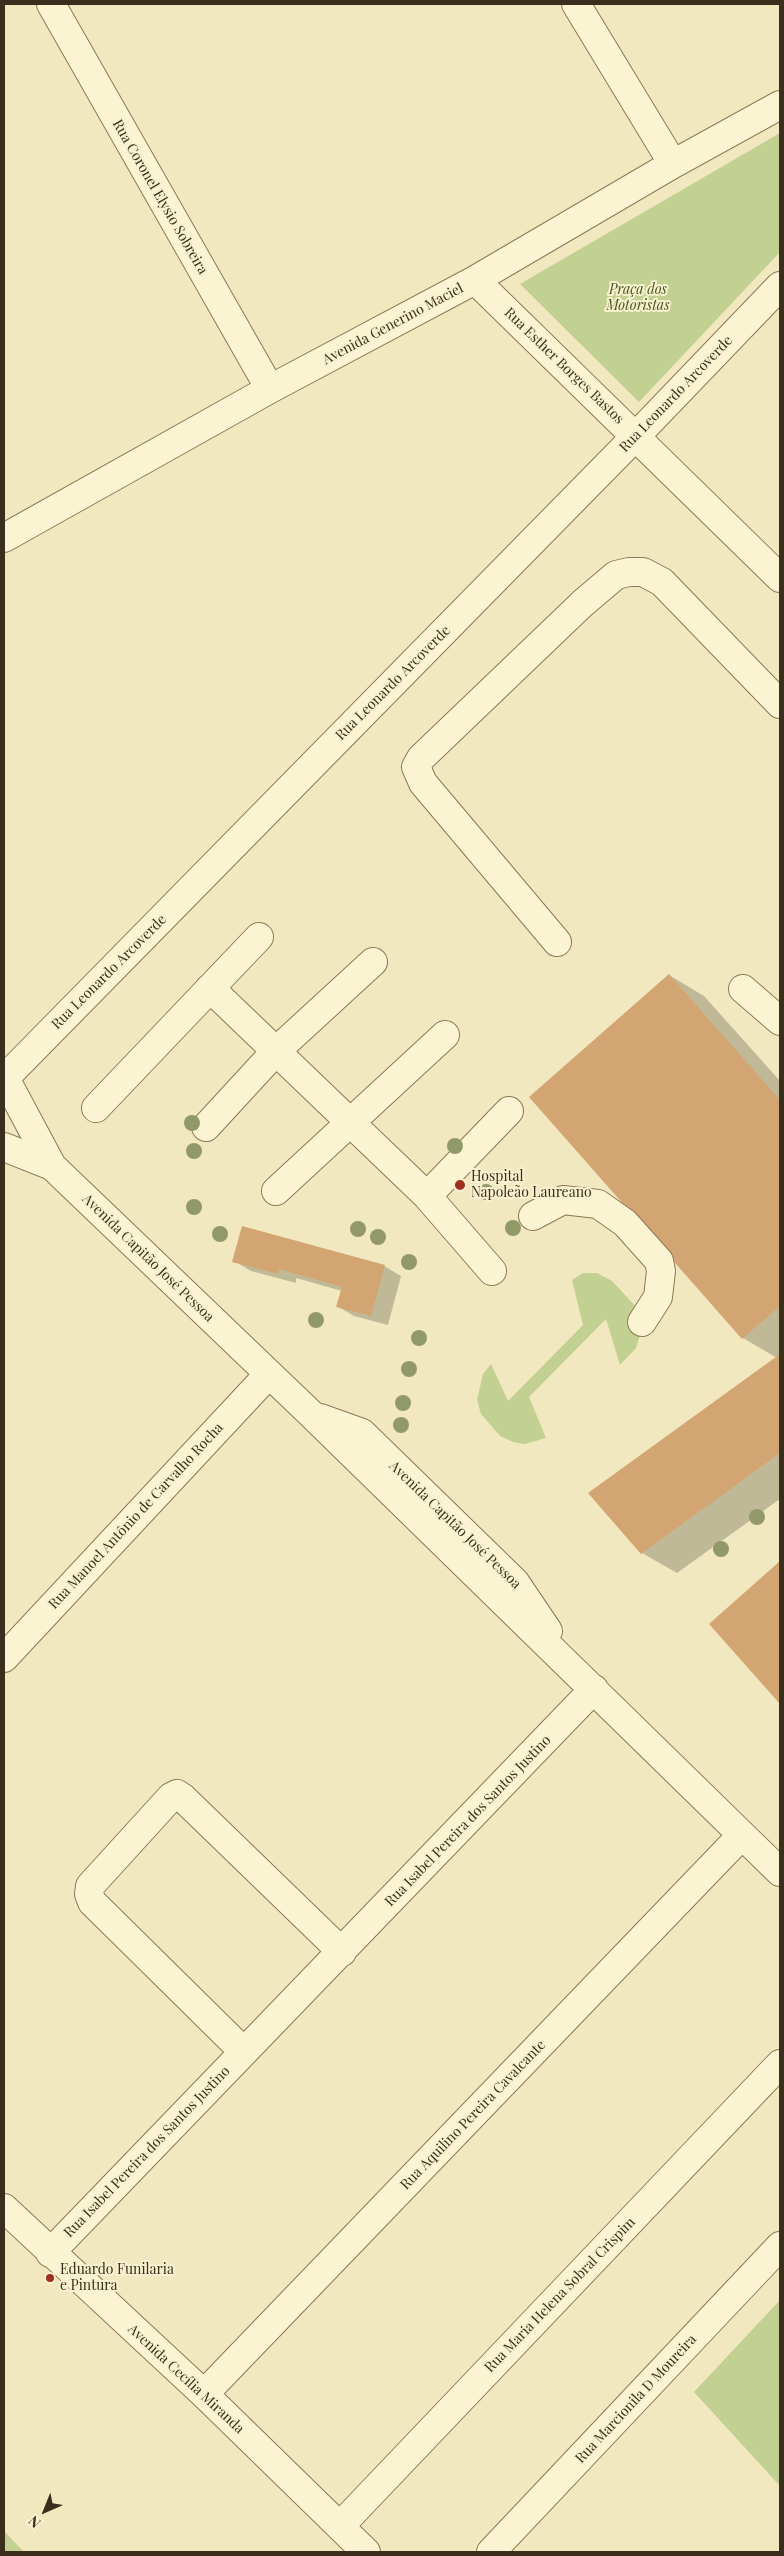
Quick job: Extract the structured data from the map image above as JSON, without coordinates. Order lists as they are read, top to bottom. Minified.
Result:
{"streets":{"street":["Rua Coronel Elysio Sobreira","Avenida Generino Maciel","Rua Esther Borges Bastos","Rua Leonardo Arcoverde","Avenida Capitão José Pessoa","Rua Manoel Antônio de Carvalho Rocha","Rua Isabel Pereira dos Santos Justino","Rua Aquilino Pereira Cavalcante","Rua Maria Helena Sobral Crispim","Avenida Cecília Miranda","Rua Marcionila D Moureira"]},"crossings":[["Rua Coronel Elysio Sobreira","Avenida Generino Maciel"],["Avenida Generino Maciel","Rua Esther Borges Bastos"],["Rua Esther Borges Bastos","Rua Leonardo Arcoverde"],["Rua Leonardo Arcoverde","Avenida Capitão José Pessoa"],["Avenida Capitão José Pessoa","Rua Manoel Antônio de Carvalho Rocha"],["Avenida Capitão José Pessoa","Rua Isabel Pereira dos Santos Justino"],["Avenida Capitão José Pessoa","Rua Aquilino Pereira Cavalcante"],["Rua Isabel Pereira dos Santos Justino","Avenida Cecília Miranda"],["Rua Aquilino Pereira Cavalcante","Avenida Cecília Miranda"],["Rua Maria Helena Sobral Crispim","Avenida Cecília Miranda"]],"parks":["Praça dos Motoristas"],"places":["Hospital Napoleão Laureano","Eduardo Funilaria e Pintura"],"north":"bottom left"}
